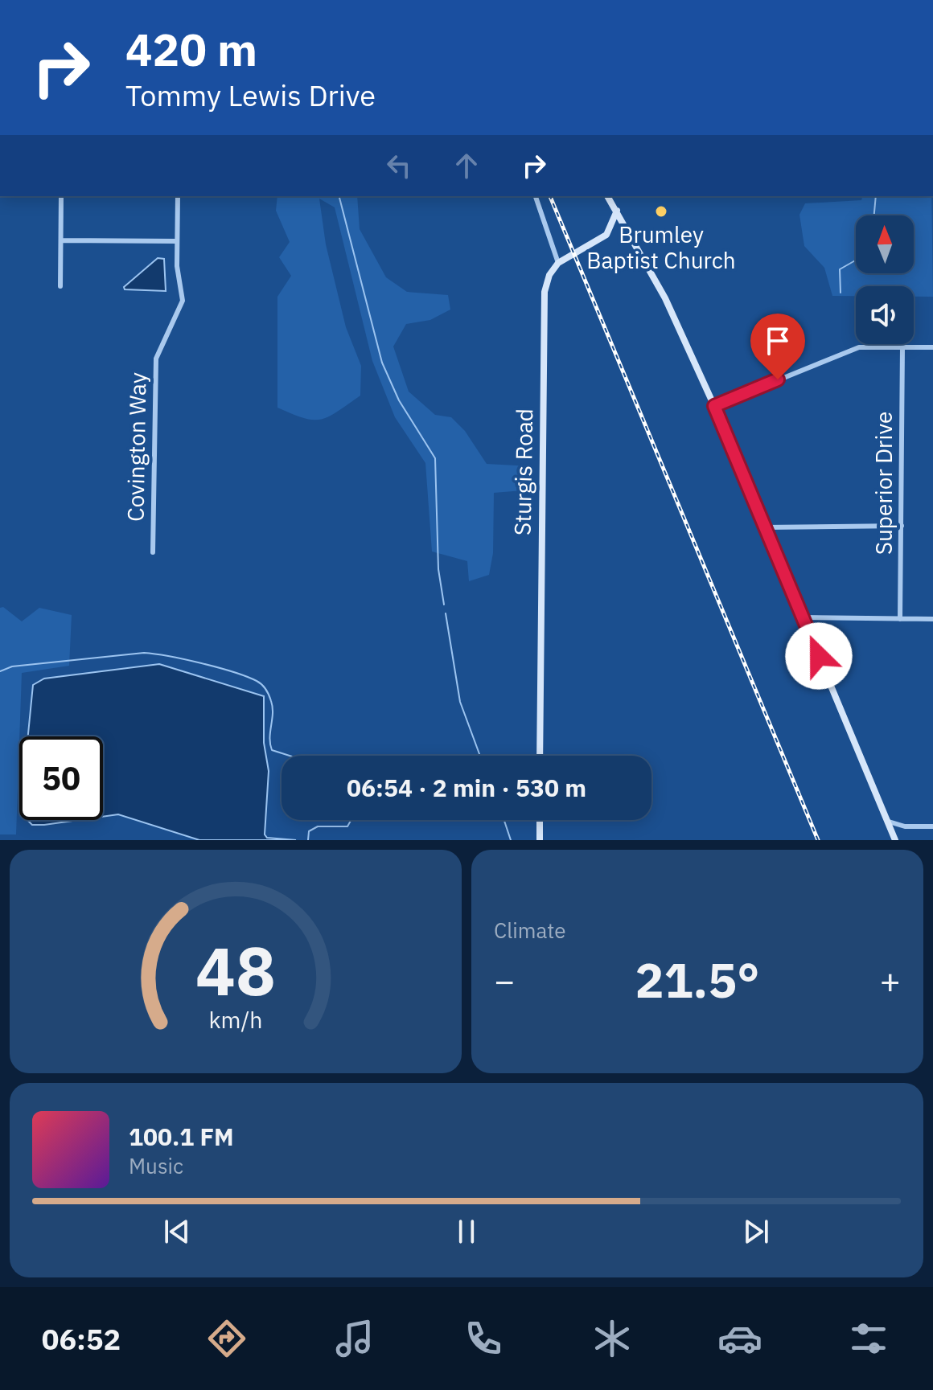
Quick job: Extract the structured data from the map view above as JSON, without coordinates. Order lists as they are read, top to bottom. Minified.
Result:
{"streets":{"main road":["Sturgis Road"],"street":["Covington Way","Superior Drive"]},"places":["Brumley Baptist Church"],"north":"top","page":{"turn":["420 m","Tommy Lewis Drive"],"limit":"50","trip":"06:54 · 2 min · 530 m","tile":"Climate","heat":["−","21.5°","+"],"song":["100.1 FM","Music"],"tabs":"06:52","gauge":["48","km/h"]}}
